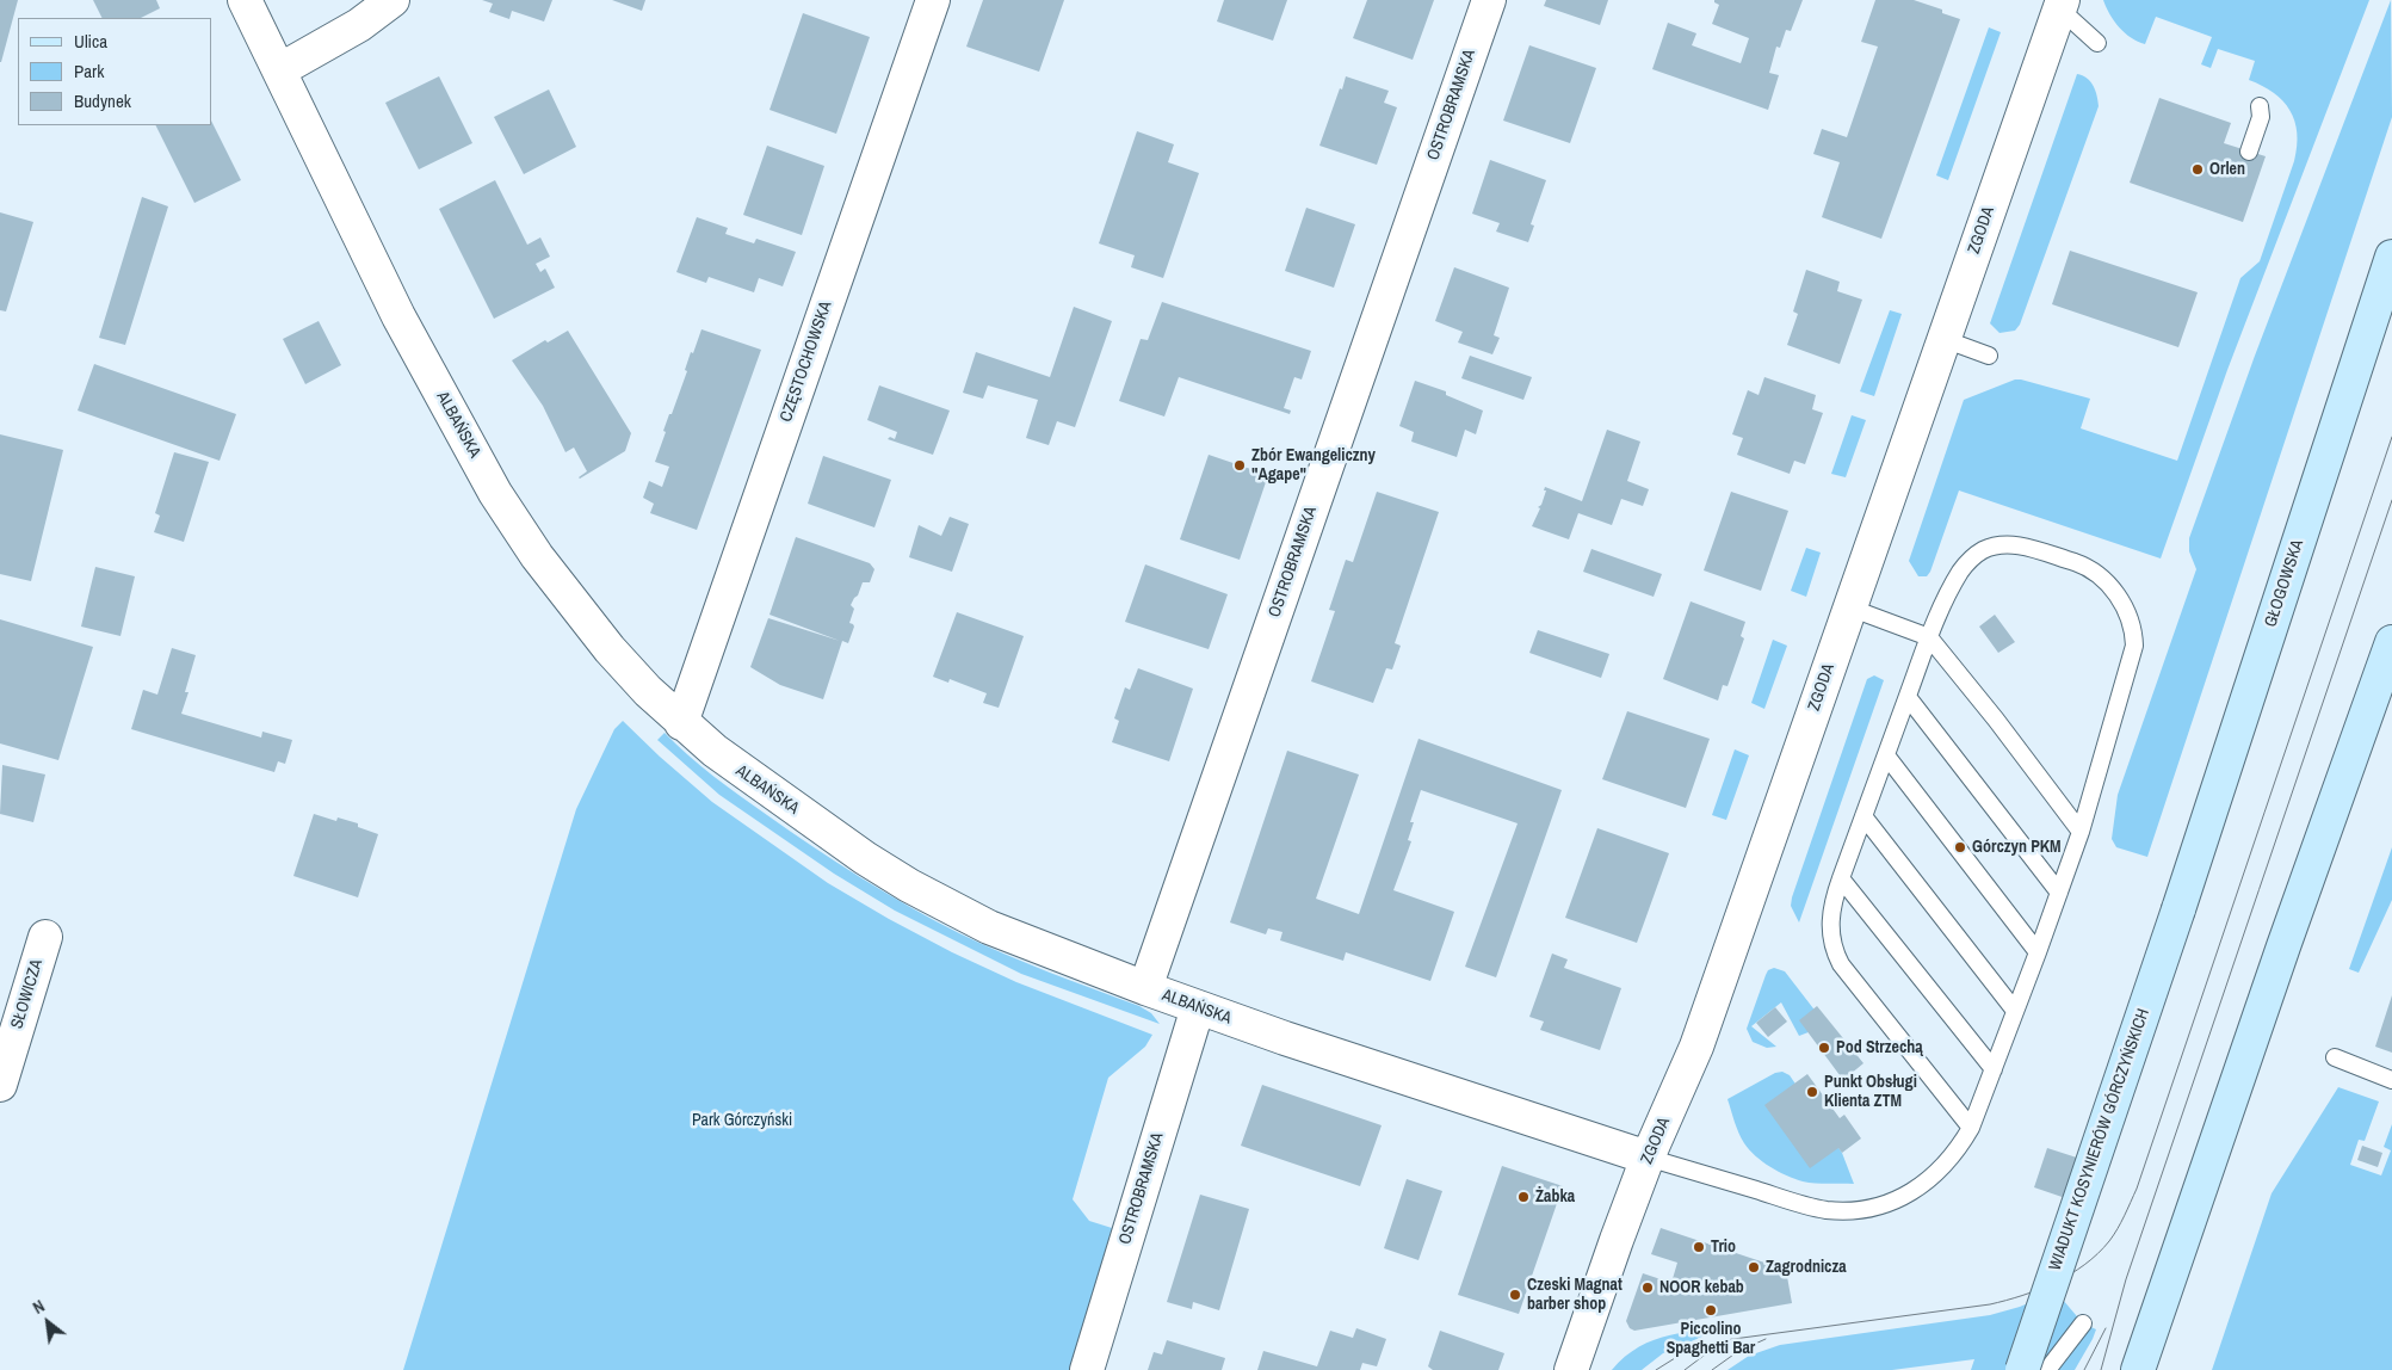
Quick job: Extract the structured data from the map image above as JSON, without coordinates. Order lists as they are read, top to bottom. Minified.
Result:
{"streets":{"main road":["GŁOGOWSKA","WIADUKT KOSYNIERÓW GÓRCZYŃSKICH"],"street":["OSTROBRAMSKA","ZGODA","CZĘSTOCHOWSKA","ALBAŃSKA","SŁOWICZA"]},"crossings":[["OSTROBRAMSKA","ALBAŃSKA"],["ZGODA","ALBAŃSKA"],["CZĘSTOCHOWSKA","ALBAŃSKA"],["GŁOGOWSKA","WIADUKT KOSYNIERÓW GÓRCZYŃSKICH"]],"parks":["Park Górczyński"],"places":["Orlen","Zbór Ewangeliczny \"Agape\"","Górczyn PKM","Pod Strzechą","Punkt Obsługi Klienta ZTM","Żabka","Trio","Zagrodnicza","NOOR kebab","Czeski Magnat barber shop","Piccolino Spaghetti Bar"],"legend":["Ulica","Park","Budynek"],"north":"top left"}
